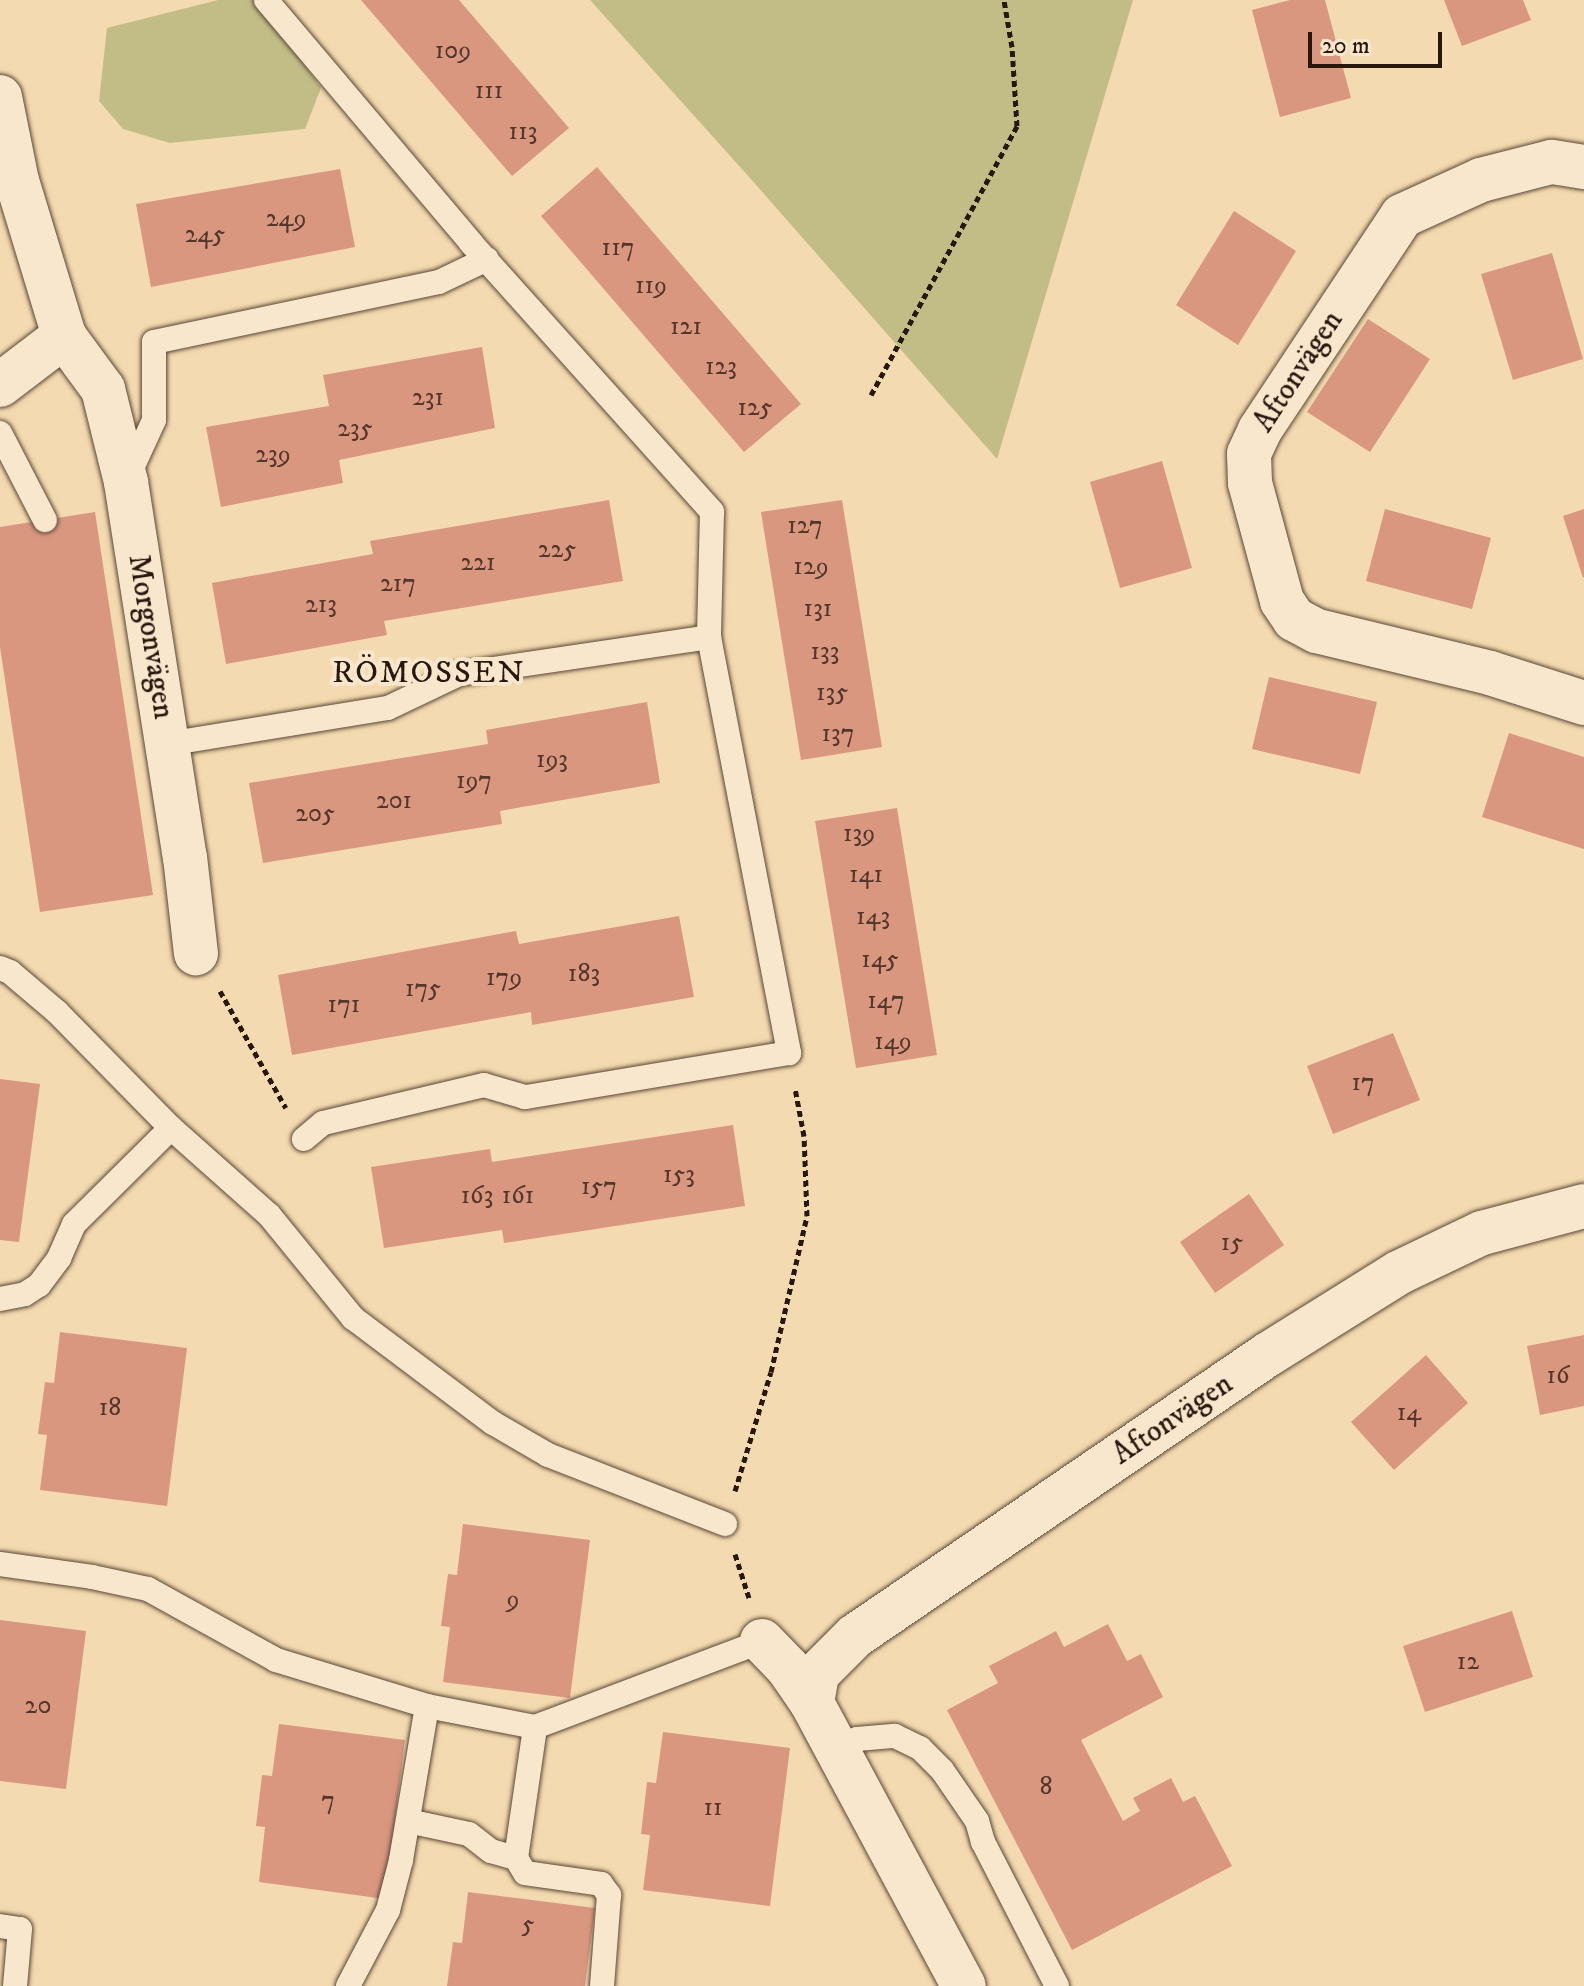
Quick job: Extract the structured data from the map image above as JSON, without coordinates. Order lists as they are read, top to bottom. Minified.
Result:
{"streets":{"street":["Aftonvägen","Morgonvägen"]},"districts":["RÖMOSSEN"],"house_numbers":["109","111","113","249","245","117","119","121","123","231","125","235","239","127","225","221","129","217","213","131","133","135","137","193","197","201","205","139","141","143","145","183","179","175","147","171","149","17","153","157","163","161","15","16","18","14","9","12","20","8","7","11","5"],"scale_bar":"20 m"}
